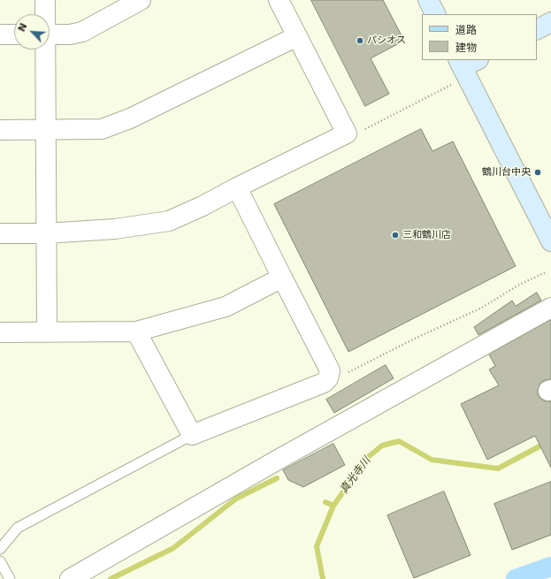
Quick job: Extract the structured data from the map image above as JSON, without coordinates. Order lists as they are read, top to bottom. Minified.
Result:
{"water":["真光寺川"],"places":["パシオス","鶴川台中央","三和鶴川店"],"legend":["道路","建物"],"north":"top left"}
